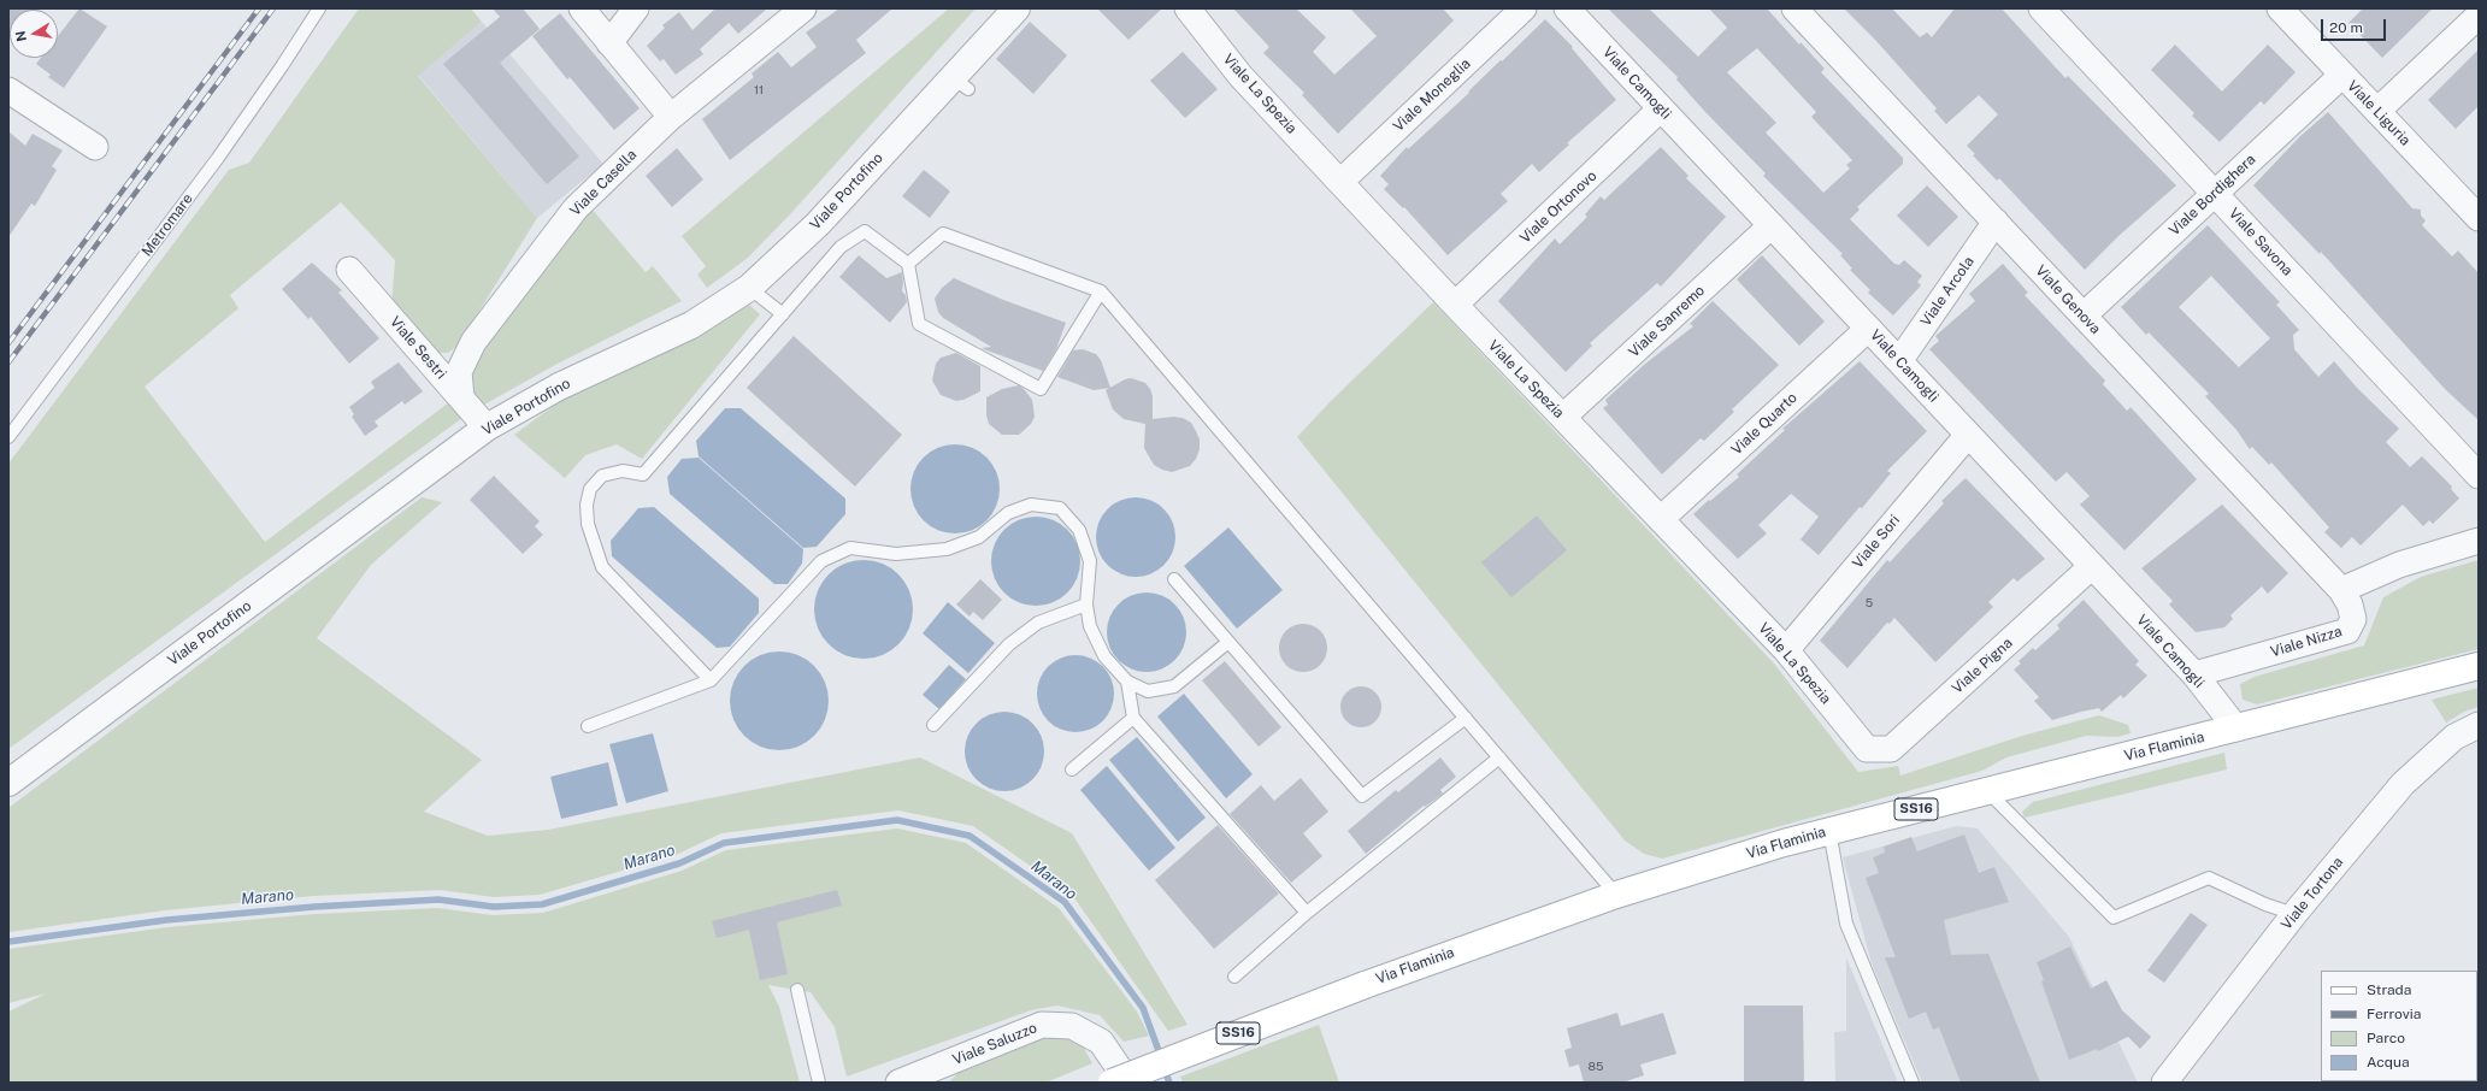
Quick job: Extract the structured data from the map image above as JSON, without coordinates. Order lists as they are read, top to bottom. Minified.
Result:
{"streets":{"main road":["Via Flaminia","SS16"],"street":["Viale Camogli","Viale La Spezia","Viale Moneglia","Viale Liguria","Viale Casella","Viale Portofino","Viale Bordighera","Viale Ortonovo","Viale Savona","Viale Arcola","Viale Genova","Viale Sanremo","Viale Sestri","Viale Quarto","Viale Sori","Viale Nizza","Viale Pigna","Viale Tortona","Viale Saluzzo"],"lane":["Metromare"]},"crossings":[["Viale Camogli","Viale Ortonovo"],["Viale Camogli","Viale Arcola"],["Viale Camogli","Viale Sanremo"],["Viale Camogli","Viale Quarto"],["Viale Camogli","Viale Sori"],["Viale Camogli","Viale Nizza"],["Viale Camogli","Viale Pigna"],["Viale Camogli","Via Flaminia"],["Viale La Spezia","Viale Moneglia"],["Viale La Spezia","Viale Ortonovo"],["Viale La Spezia","Viale Sanremo"],["Viale La Spezia","Viale Quarto"],["Viale La Spezia","Viale Sori"],["Viale La Spezia","Viale Pigna"],["Viale Liguria","Viale Bordighera"],["Viale Casella","Viale Sestri"],["Viale Portofino","Viale Sestri"],["Viale Bordighera","Viale Savona"],["Viale Bordighera","Viale Genova"],["Viale Arcola","Viale Genova"],["Viale Genova","Viale Nizza"]],"water":["Marano"],"house_numbers":["11","5","85"],"legend":["Strada","Ferrovia","Parco","Acqua"],"scale_bar":"20 m","north":"left"}
